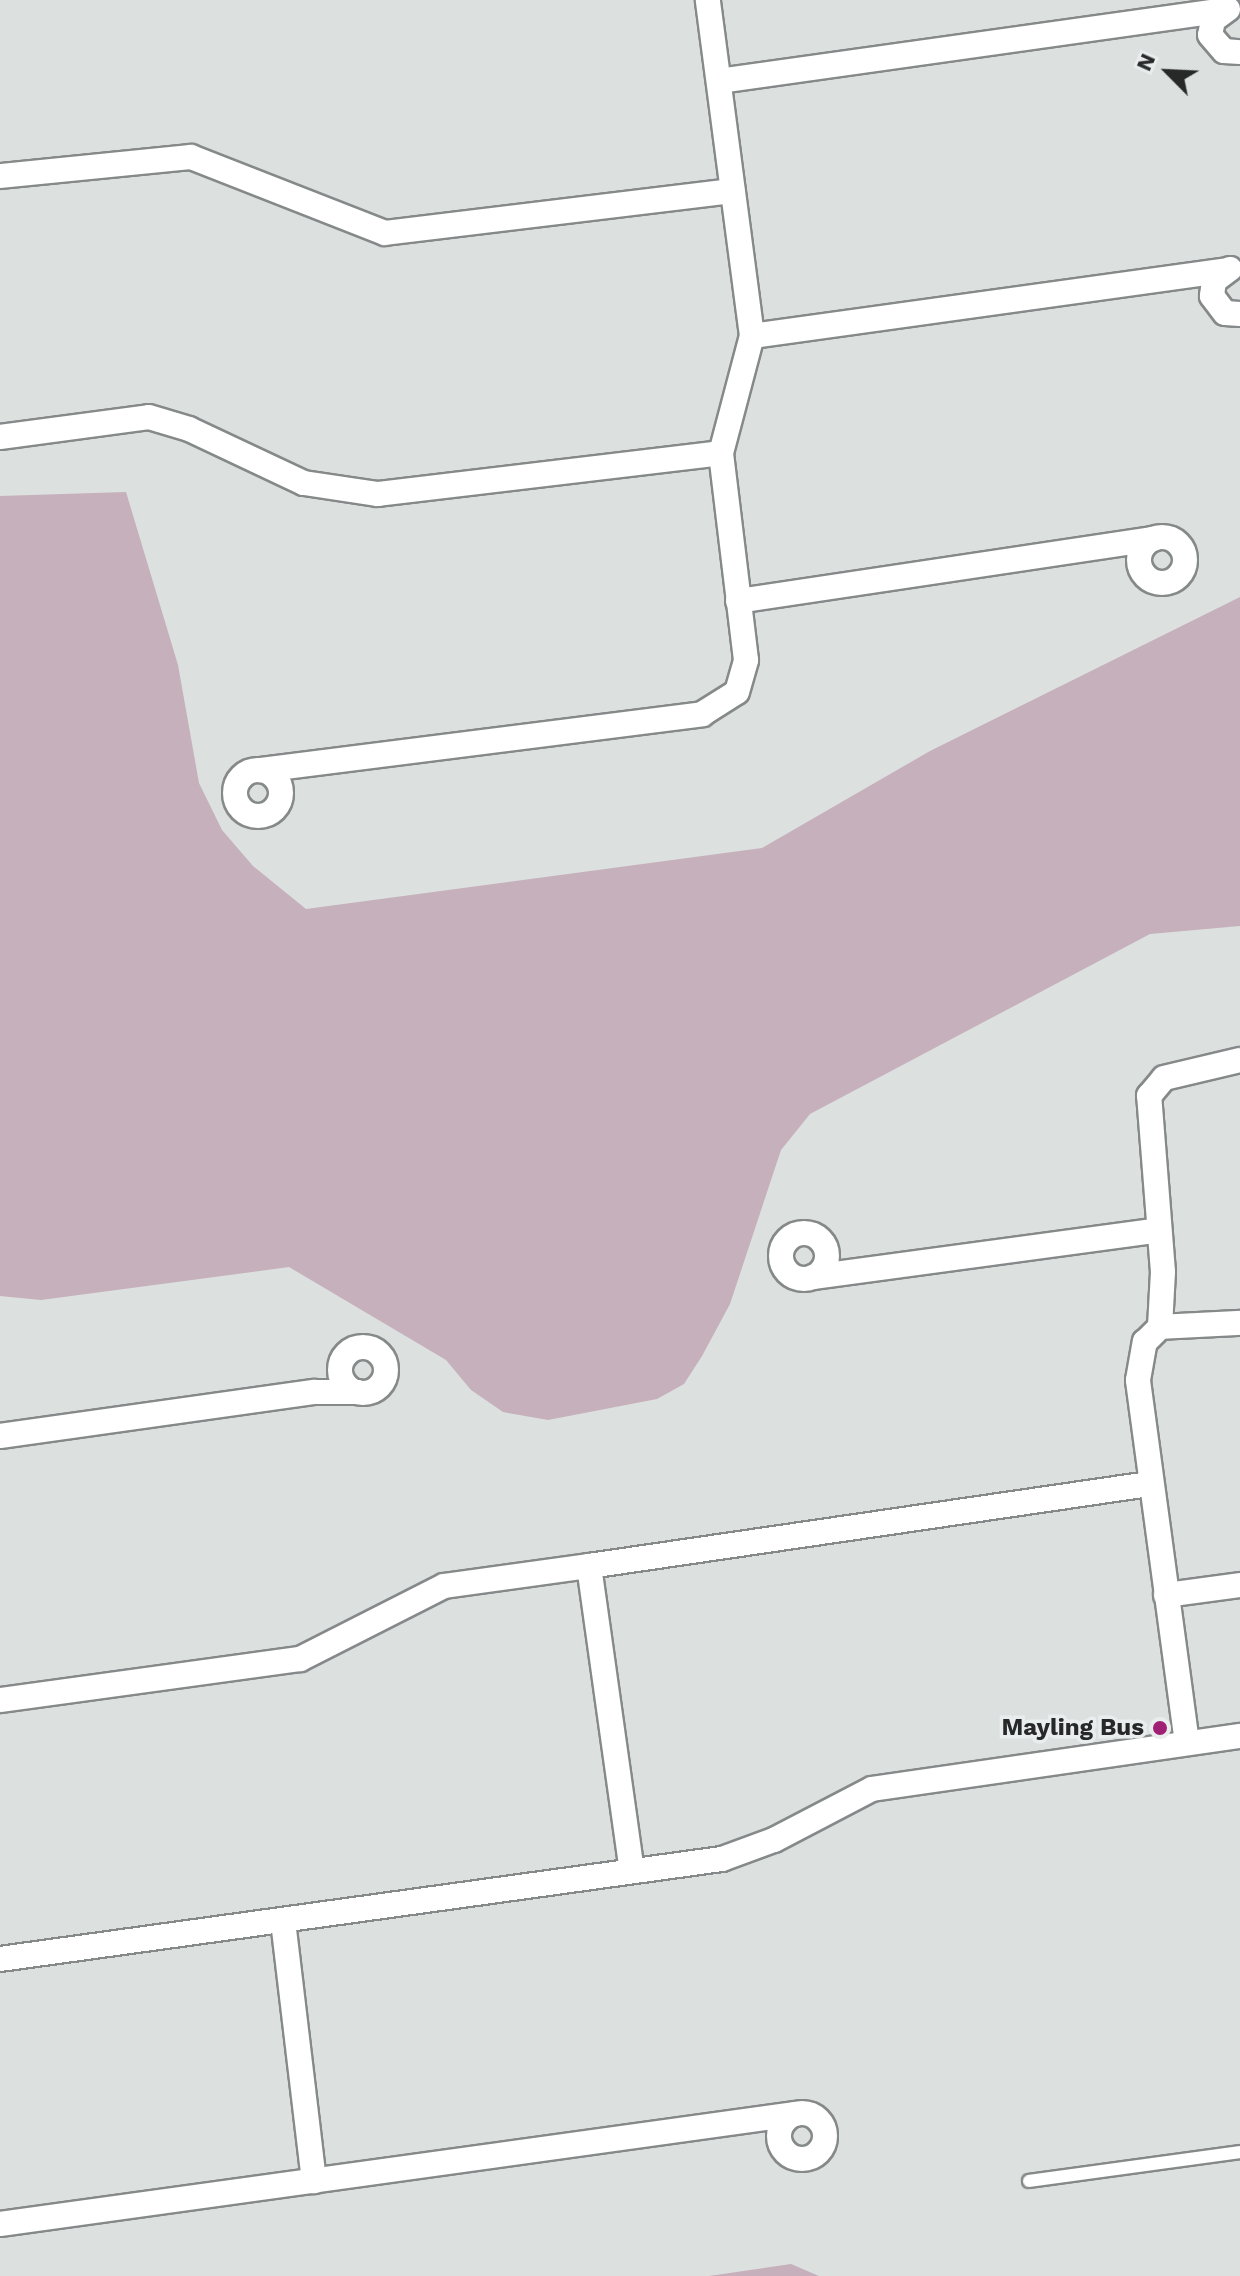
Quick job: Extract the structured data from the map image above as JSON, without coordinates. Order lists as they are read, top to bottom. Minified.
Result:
{"places":["Mayling Bus"],"north":"top left"}
